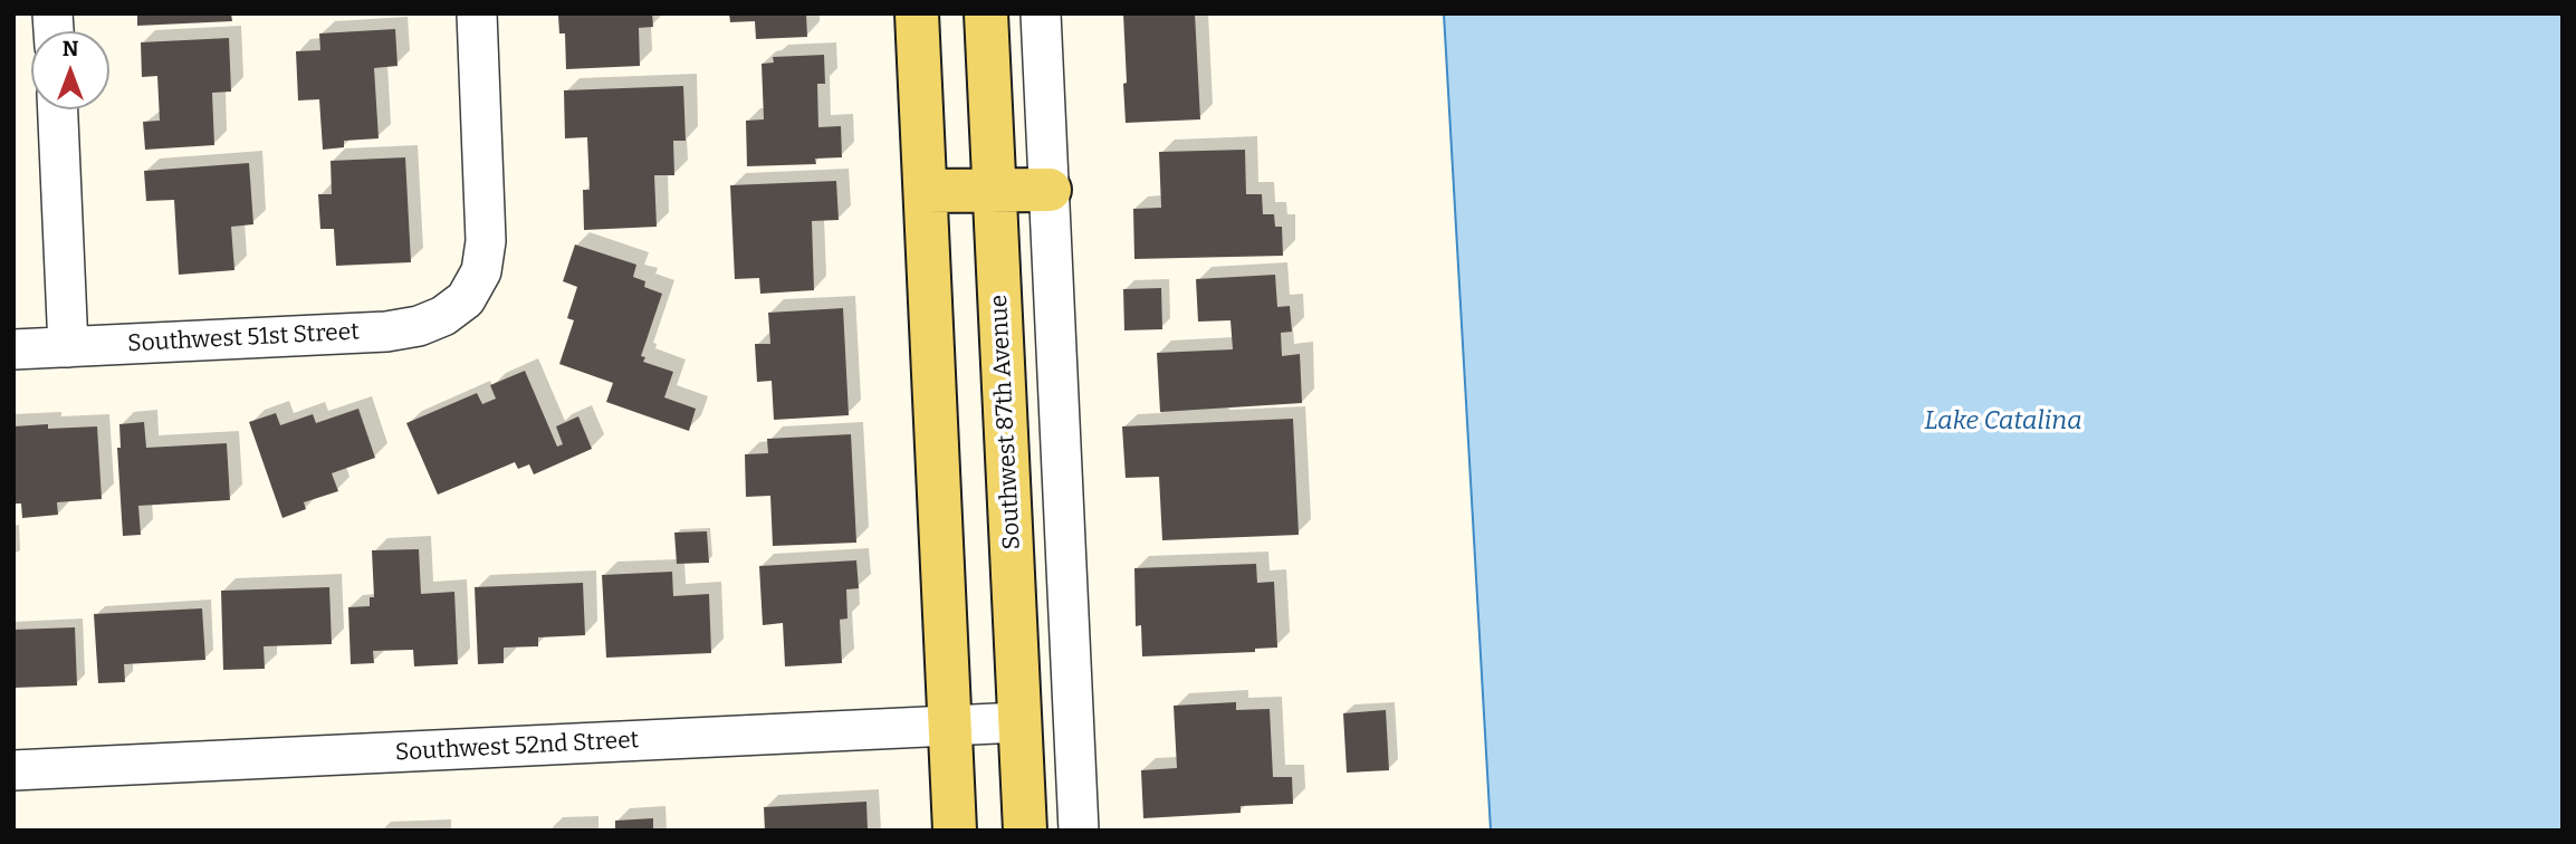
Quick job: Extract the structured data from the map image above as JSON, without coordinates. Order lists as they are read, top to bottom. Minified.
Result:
{"streets":{"main road":["Southwest 87th Avenue"],"street":["Southwest 51st Street","Southwest 52nd Street"]},"crossings":[["Southwest 87th Avenue","Southwest 52nd Street"]],"water":["Lake Catalina"],"north":"top"}
